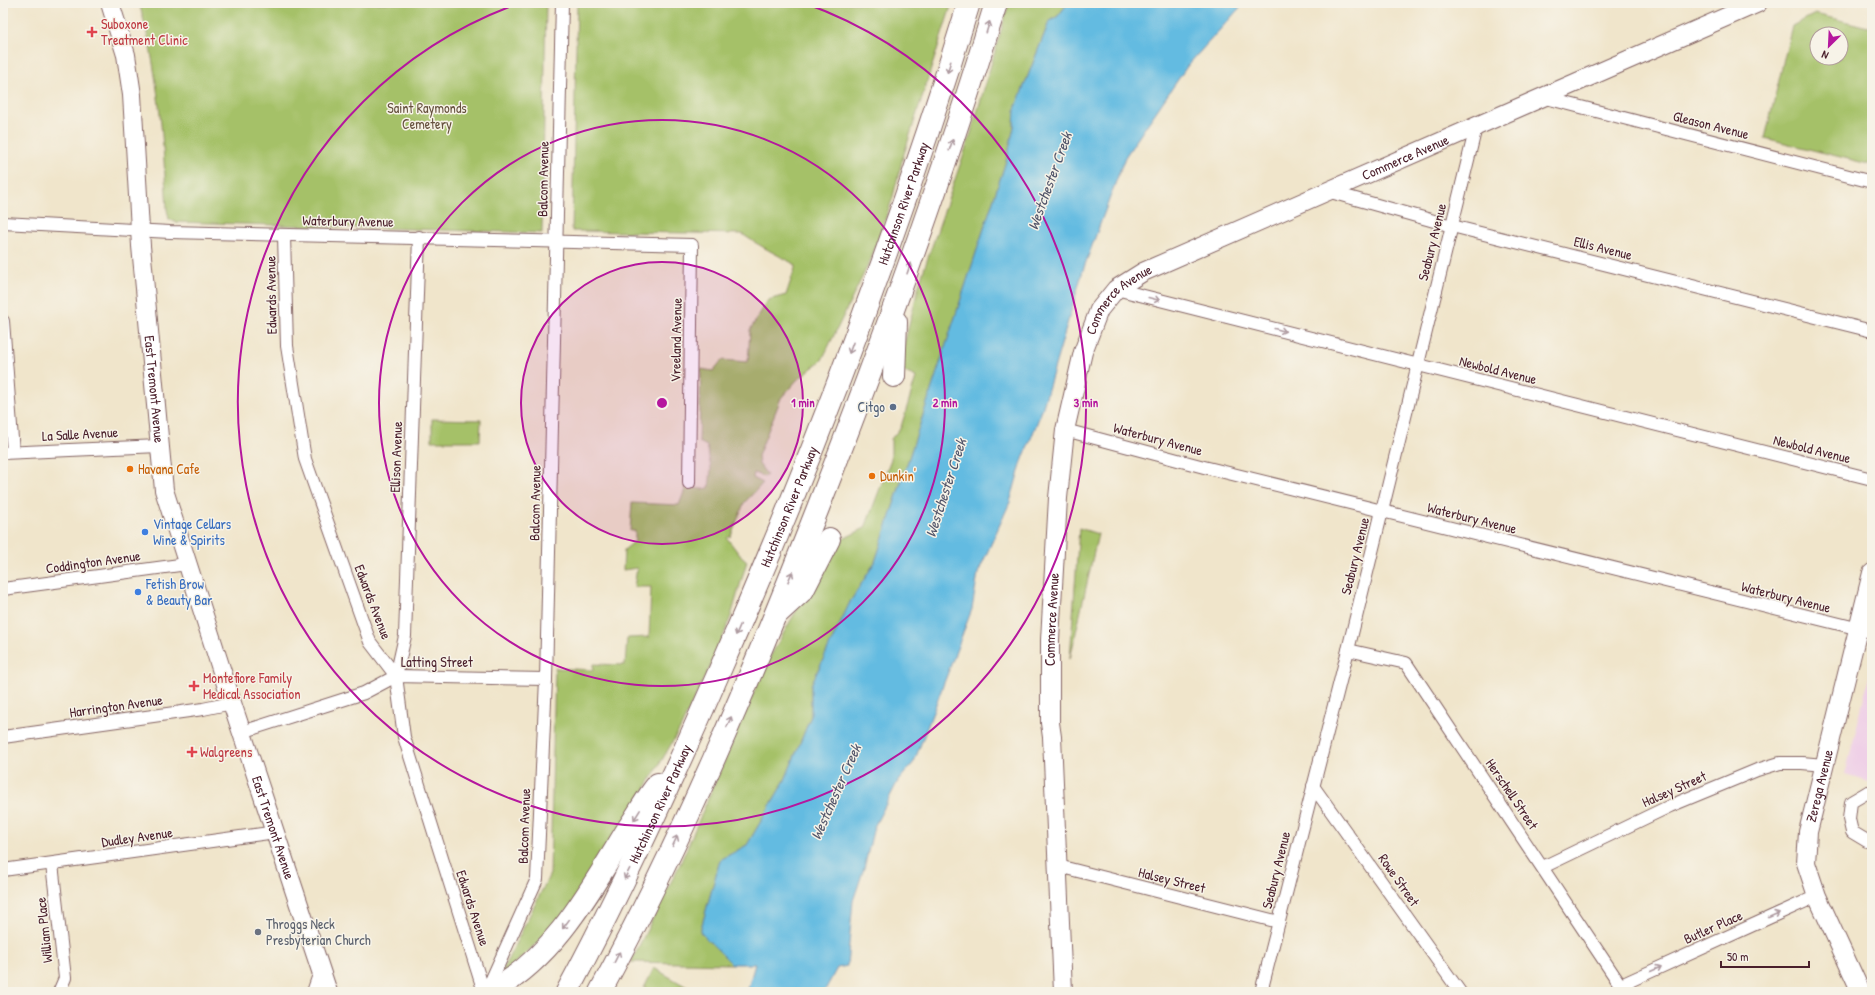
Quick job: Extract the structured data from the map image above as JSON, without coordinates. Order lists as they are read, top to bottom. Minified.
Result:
{"streets":{"highway":["Hutchinson River Parkway"],"main road":["Commerce Avenue","East Tremont Avenue","Zerega Avenue"],"street":["Gleason Avenue","Balcom Avenue","Waterbury Avenue","Seabury Avenue","Ellis Avenue","Edwards Avenue","Vreeland Avenue","Newbold Avenue","La Salle Avenue","Ellison Avenue","Coddington Avenue","Latting Street","Harrington Avenue","Halsey Street","Herschell Street","Dudley Avenue","Rowe Street","Butler Place","William Place"]},"crossings":[["Gleason Avenue","Commerce Avenue"],["Commerce Avenue","Waterbury Avenue"],["Commerce Avenue","Seabury Avenue"],["Commerce Avenue","Ellis Avenue"],["Commerce Avenue","Newbold Avenue"],["Commerce Avenue","Halsey Street"],["Balcom Avenue","Waterbury Avenue"],["Balcom Avenue","Edwards Avenue"],["Balcom Avenue","Latting Street"],["Waterbury Avenue","Seabury Avenue"],["Waterbury Avenue","Edwards Avenue"],["Waterbury Avenue","Vreeland Avenue"],["Waterbury Avenue","East Tremont Avenue"],["Waterbury Avenue","Ellison Avenue"],["Waterbury Avenue","Zerega Avenue"],["Seabury Avenue","Ellis Avenue"],["Seabury Avenue","Newbold Avenue"],["Seabury Avenue","Halsey Street"],["Seabury Avenue","Herschell Street"],["Seabury Avenue","Rowe Street"],["Edwards Avenue","Ellison Avenue"],["Edwards Avenue","Latting Street"],["East Tremont Avenue","La Salle Avenue"],["East Tremont Avenue","Coddington Avenue"],["East Tremont Avenue","Latting Street"],["East Tremont Avenue","Harrington Avenue"],["East Tremont Avenue","Dudley Avenue"],["Ellison Avenue","Latting Street"],["Zerega Avenue","Halsey Street"],["Zerega Avenue","Butler Place"],["Halsey Street","Herschell Street"],["Herschell Street","Butler Place"],["Dudley Avenue","William Place"]],"one_way":["Newbold Avenue","Butler Place"],"water":["Westchester Creek"],"parks":["Saint Raymonds Cemetery"],"places":{"health":["Suboxone Treatment Clinic","Montefiore Family Medical Association","Walgreens"],"other":["Citgo","Havana Cafe","Dunkin'","Vintage Cellars Wine & Spirits","Fetish Brow & Beauty Bar","Throggs Neck Presbyterian Church"]},"scale_bar":"50 m","north":"bottom left","rings":["1 min","2 min","3 min"]}
